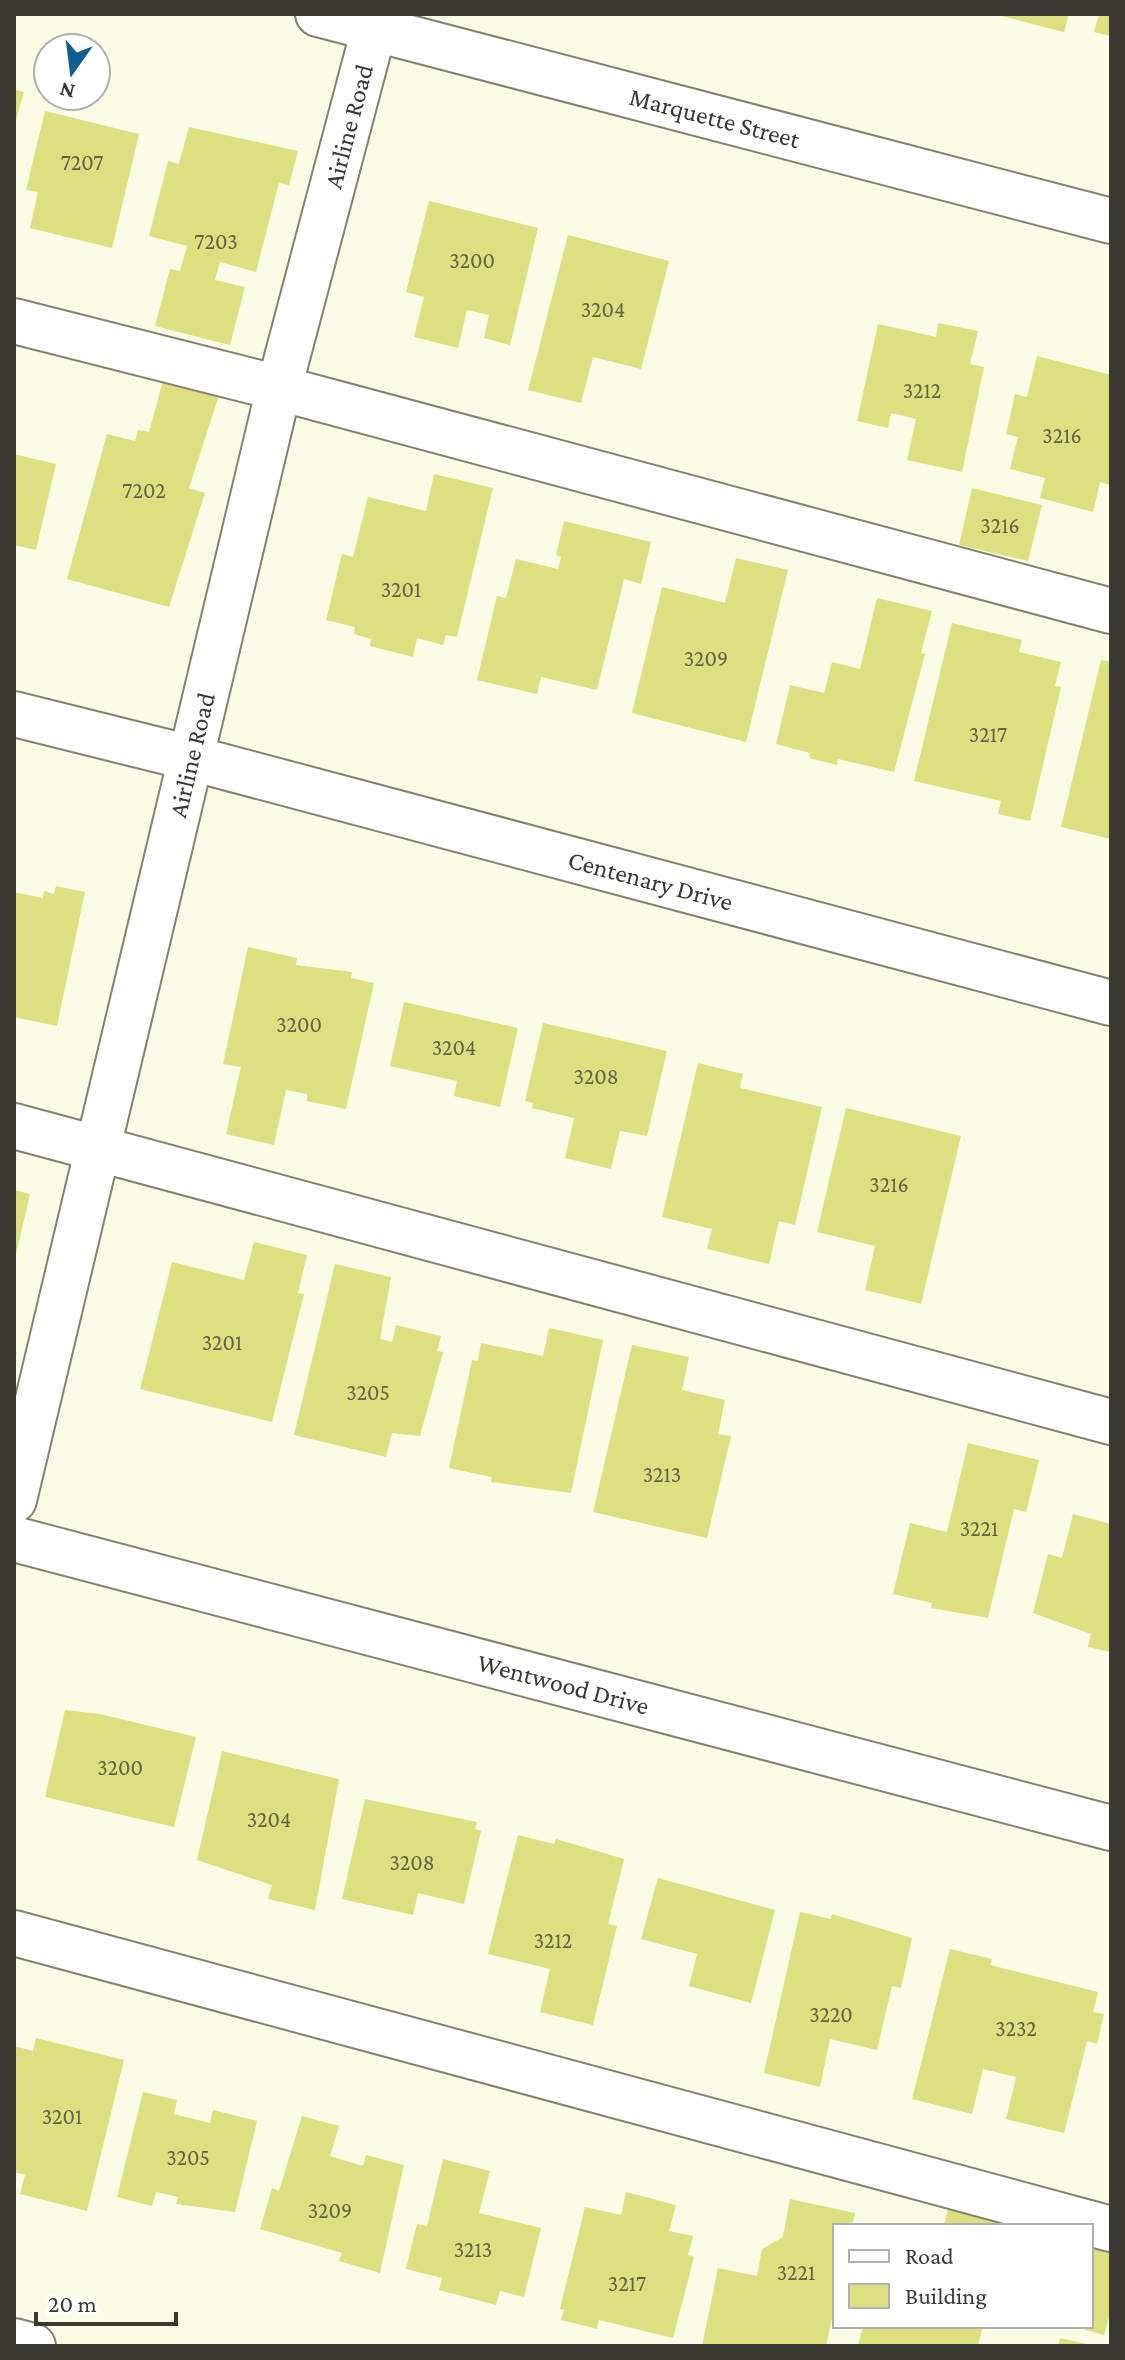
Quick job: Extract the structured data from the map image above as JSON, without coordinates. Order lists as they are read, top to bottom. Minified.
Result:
{"streets":{"street":["Marquette Street","Airline Road","Centenary Drive","Wentwood Drive"]},"crossings":[["Marquette Street","Airline Road"],["Airline Road","Centenary Drive"]],"house_numbers":["7207","7203","3200","3204","3212","3216","7202","3216","3201","3209","3217","3200","3204","3208","3216","3201","3205","3213","3221","3200","3204","3208","3212","3220","3232","3201","3205","3209","3213","3221","3217"],"legend":["Road","Building"],"scale_bar":"20 m","north":"bottom"}
